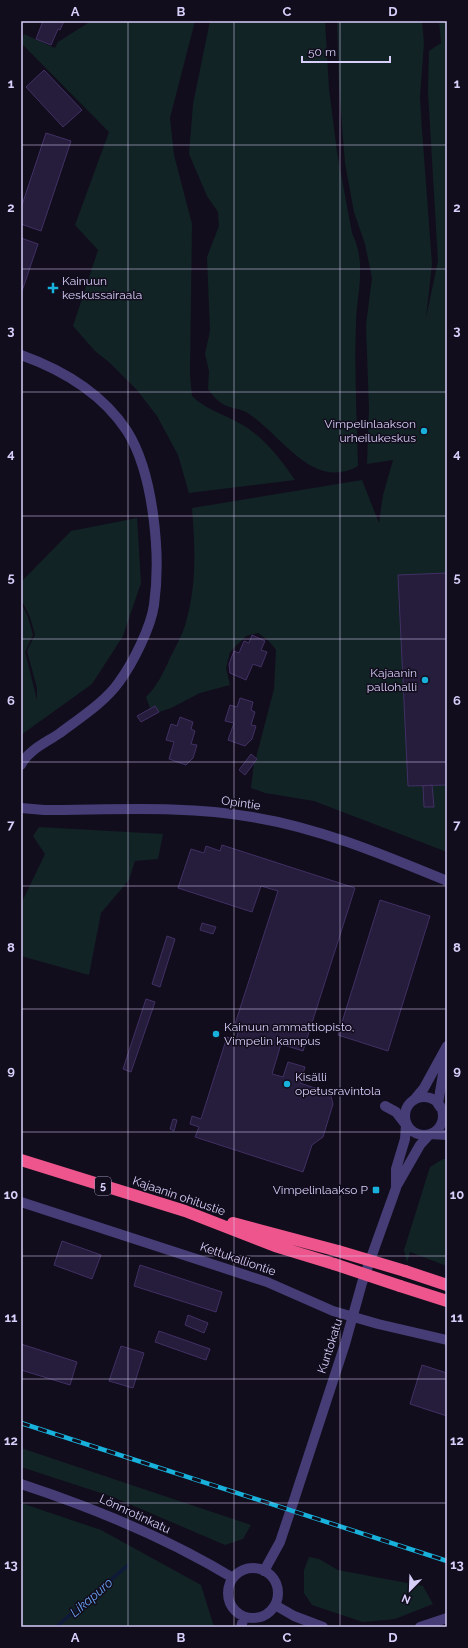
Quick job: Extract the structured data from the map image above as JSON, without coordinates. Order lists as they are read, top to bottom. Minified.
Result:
{"streets":{"highway":["5","Kajaanin ohitustie"],"street":["Opintie","Kettukalliontie","Kuntokatu","Lönnrotinkatu"]},"crossings":[["5","Kajaanin ohitustie"],["Kettukalliontie","Kuntokatu"],["Kuntokatu","Lönnrotinkatu"]],"water":["Likapuro"],"places":{"health":["Kainuun keskussairaala"],"other":["Vimpelinlaakson urheilukeskus","Kajaanin pallohalli","Kainuun ammattiopisto, Vimpelin kampus","Kisälli opetusravintola"],"transit":["Vimpelinlaakso P"]},"scale_bar":"50 m","north":"bottom left","grid":{"columns":["A","B","C","D"],"rows":["1","2","3","4","5","6","7","8","9","10","11","12","13"]}}
